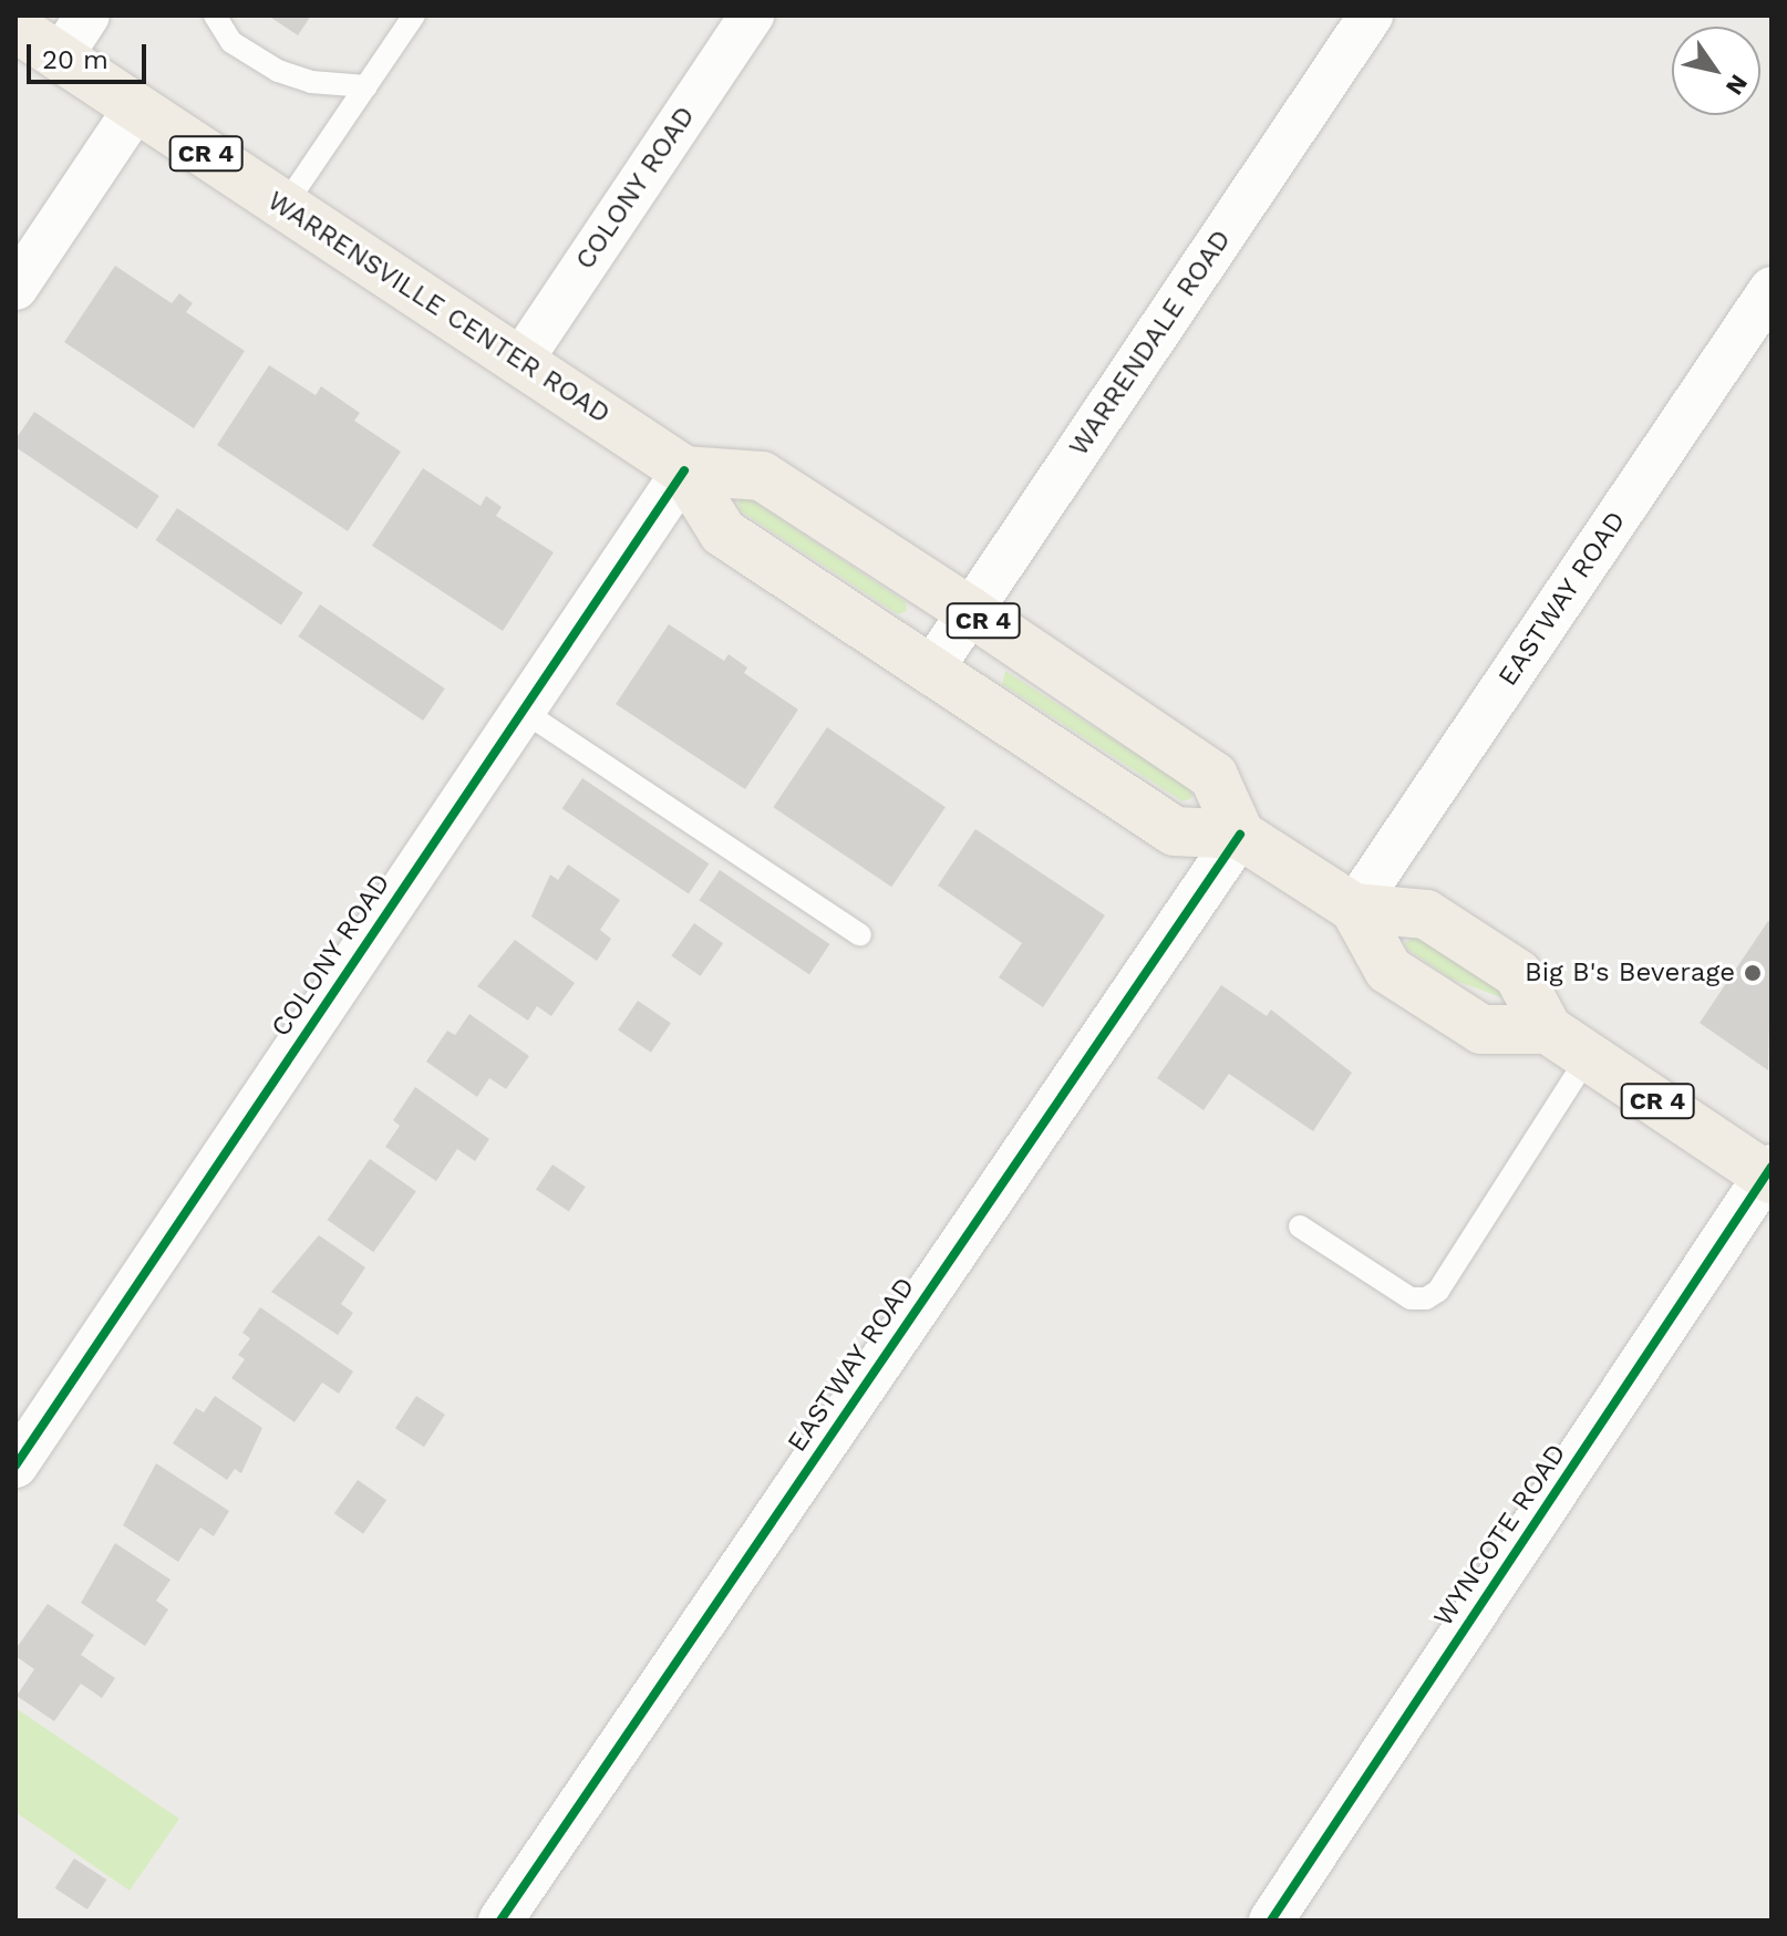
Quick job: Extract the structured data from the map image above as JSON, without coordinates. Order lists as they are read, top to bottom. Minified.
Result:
{"streets":{"main road":["CR 4","WARRENSVILLE CENTER ROAD"],"street":["COLONY ROAD","WARRENDALE ROAD","EASTWAY ROAD","WYNCOTE ROAD"]},"crossings":[["COLONY ROAD","WARRENSVILLE CENTER ROAD"],["WARRENSVILLE CENTER ROAD","WARRENDALE ROAD"],["WARRENSVILLE CENTER ROAD","EASTWAY ROAD"],["WARRENSVILLE CENTER ROAD","WYNCOTE ROAD"]],"places":["Big B's Beverage"],"scale_bar":"20 m","north":"bottom right"}
